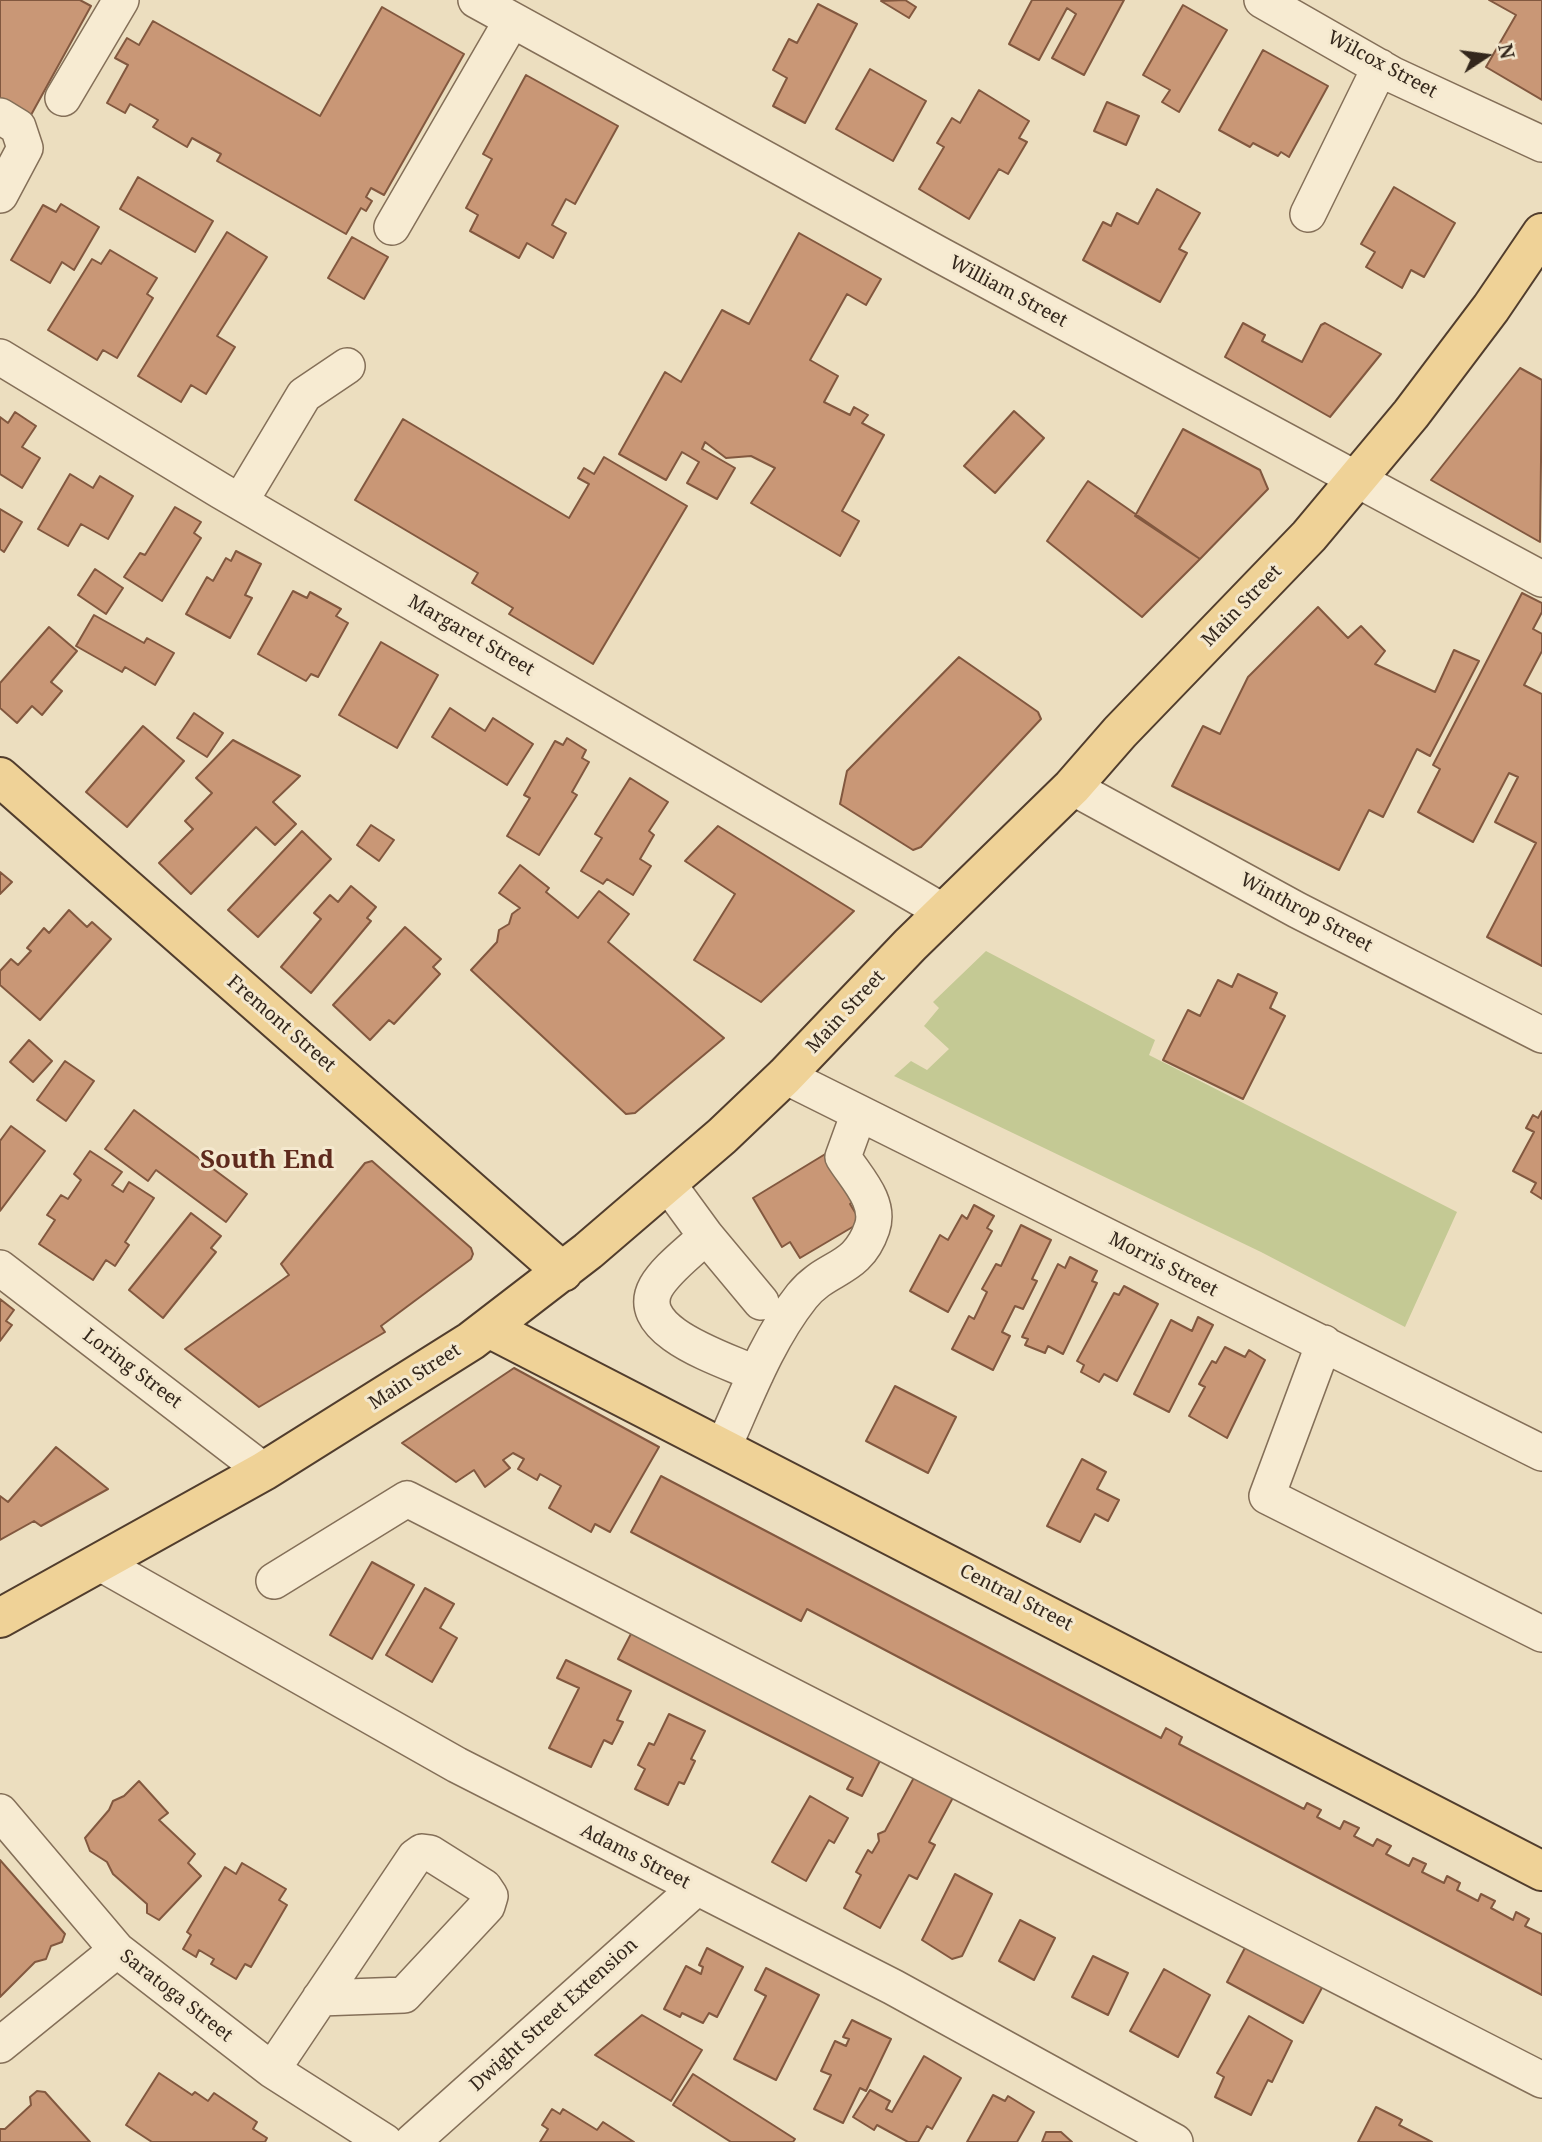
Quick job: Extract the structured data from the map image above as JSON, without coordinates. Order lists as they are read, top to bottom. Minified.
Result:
{"streets":{"main road":["Main Street","Fremont Street","Central Street"],"street":["Wilcox Street","William Street","Margaret Street","Winthrop Street","Morris Street","Loring Street","Adams Street","Saratoga Street","Dwight Street Extension"]},"crossings":[["William Street","Main Street"],["Main Street","Margaret Street"],["Main Street","Winthrop Street"],["Main Street","Fremont Street"],["Main Street","Morris Street"],["Main Street","Loring Street"],["Main Street","Central Street"],["Main Street","Adams Street"],["Adams Street","Dwight Street Extension"]],"districts":["South End"],"north":"right"}
